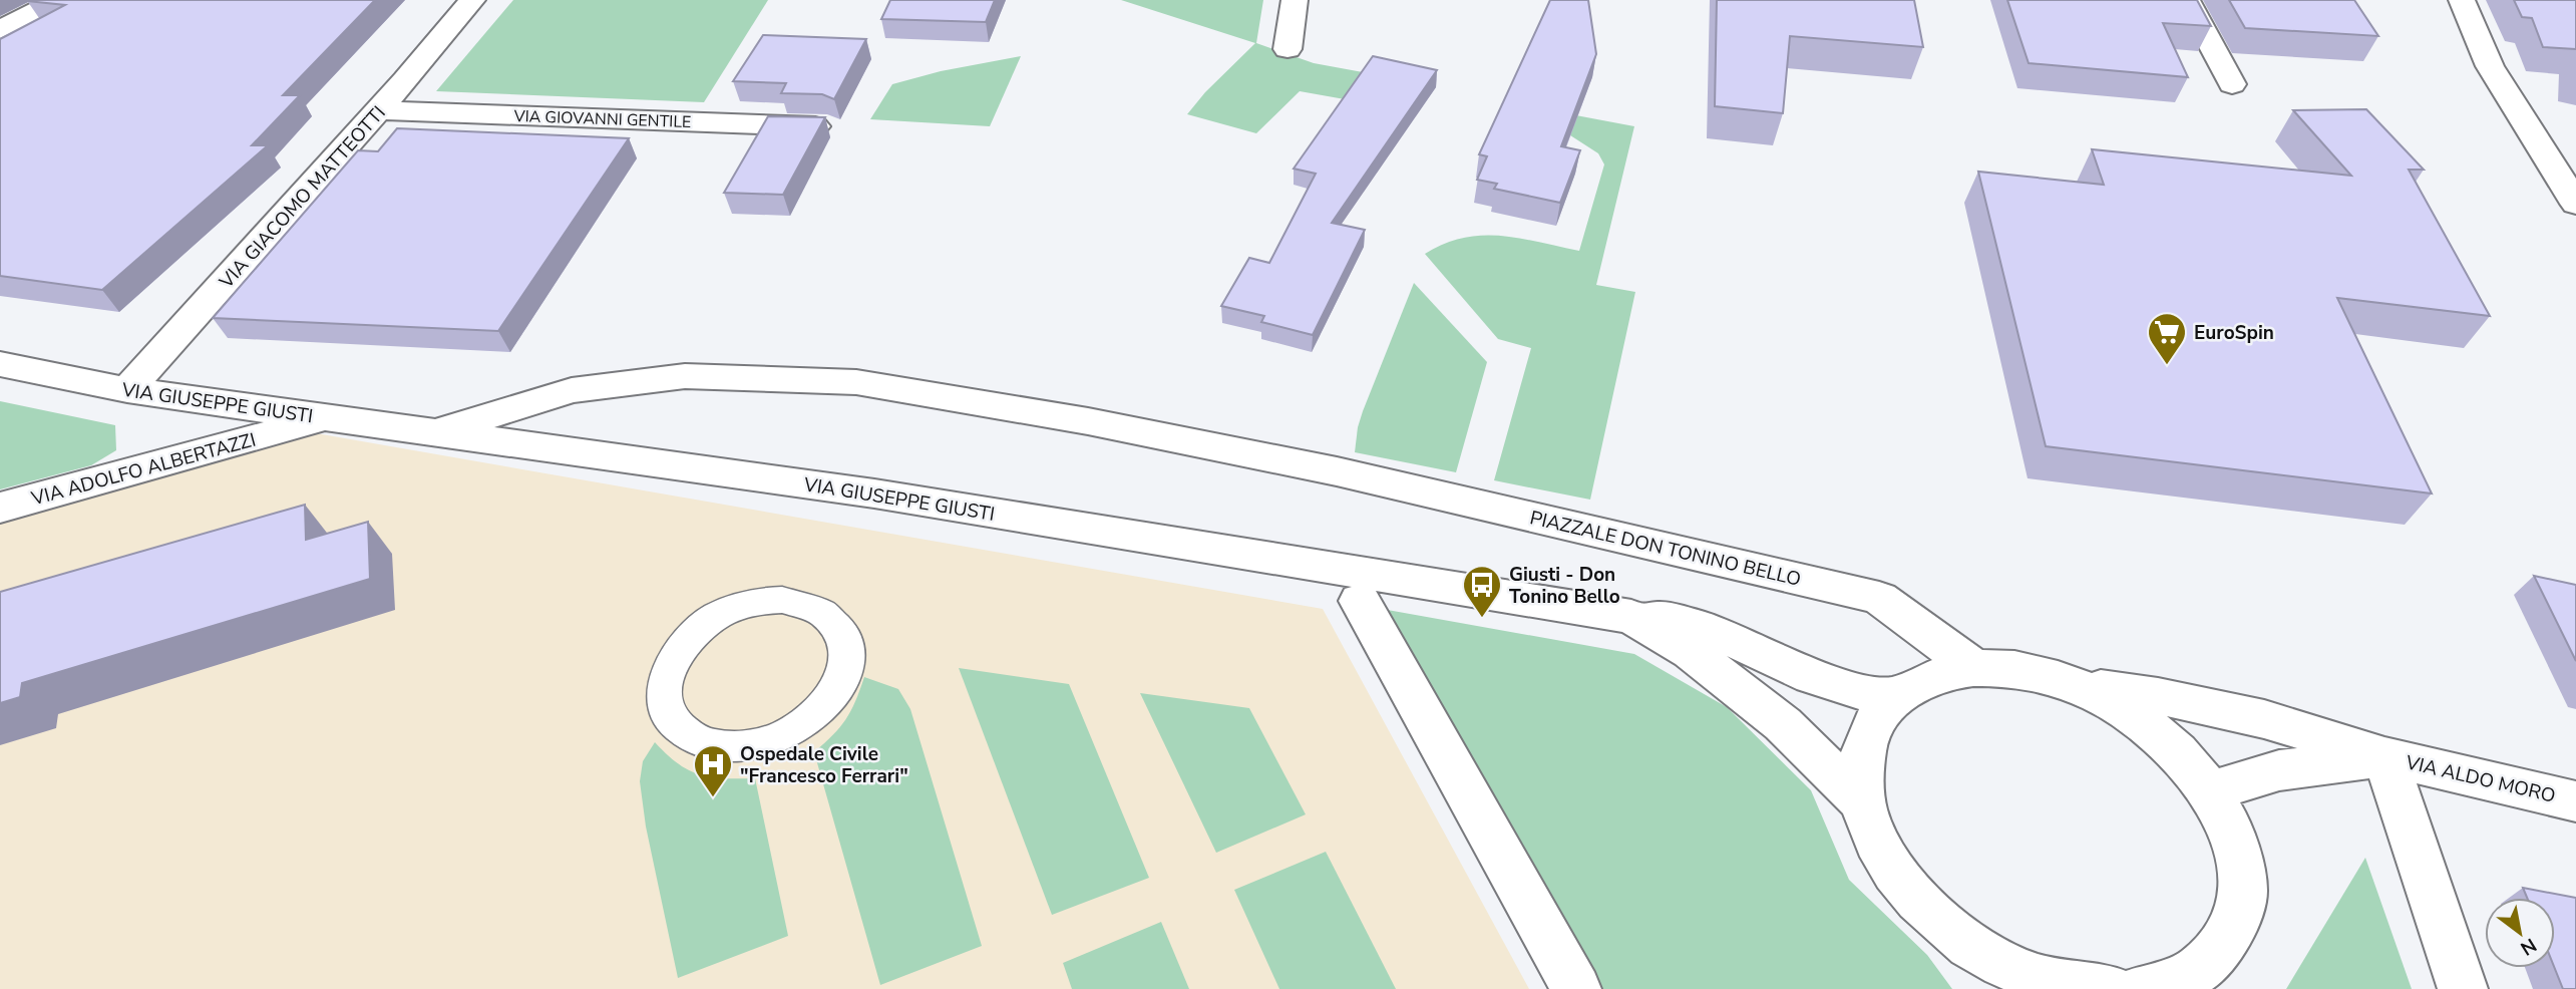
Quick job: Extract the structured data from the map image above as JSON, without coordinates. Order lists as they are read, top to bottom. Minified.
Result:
{"streets":{"street":["VIA GIOVANNI GENTILE","VIA GIACOMO MATTEOTTI","VIA GIUSEPPE GIUSTI","VIA ADOLFO ALBERTAZZI","PIAZZALE DON TONINO BELLO","VIA ALDO MORO"]},"crossings":[["VIA GIOVANNI GENTILE","VIA GIACOMO MATTEOTTI"],["VIA GIACOMO MATTEOTTI","VIA GIUSEPPE GIUSTI"],["VIA GIUSEPPE GIUSTI","VIA ADOLFO ALBERTAZZI"],["VIA GIUSEPPE GIUSTI","PIAZZALE DON TONINO BELLO"]],"places":{"supermarket":["EuroSpin"],"bus stop":["Giusti - Don Tonino Bello"],"hospital":["Ospedale Civile \"Francesco Ferrari\""]},"north":"bottom right"}
